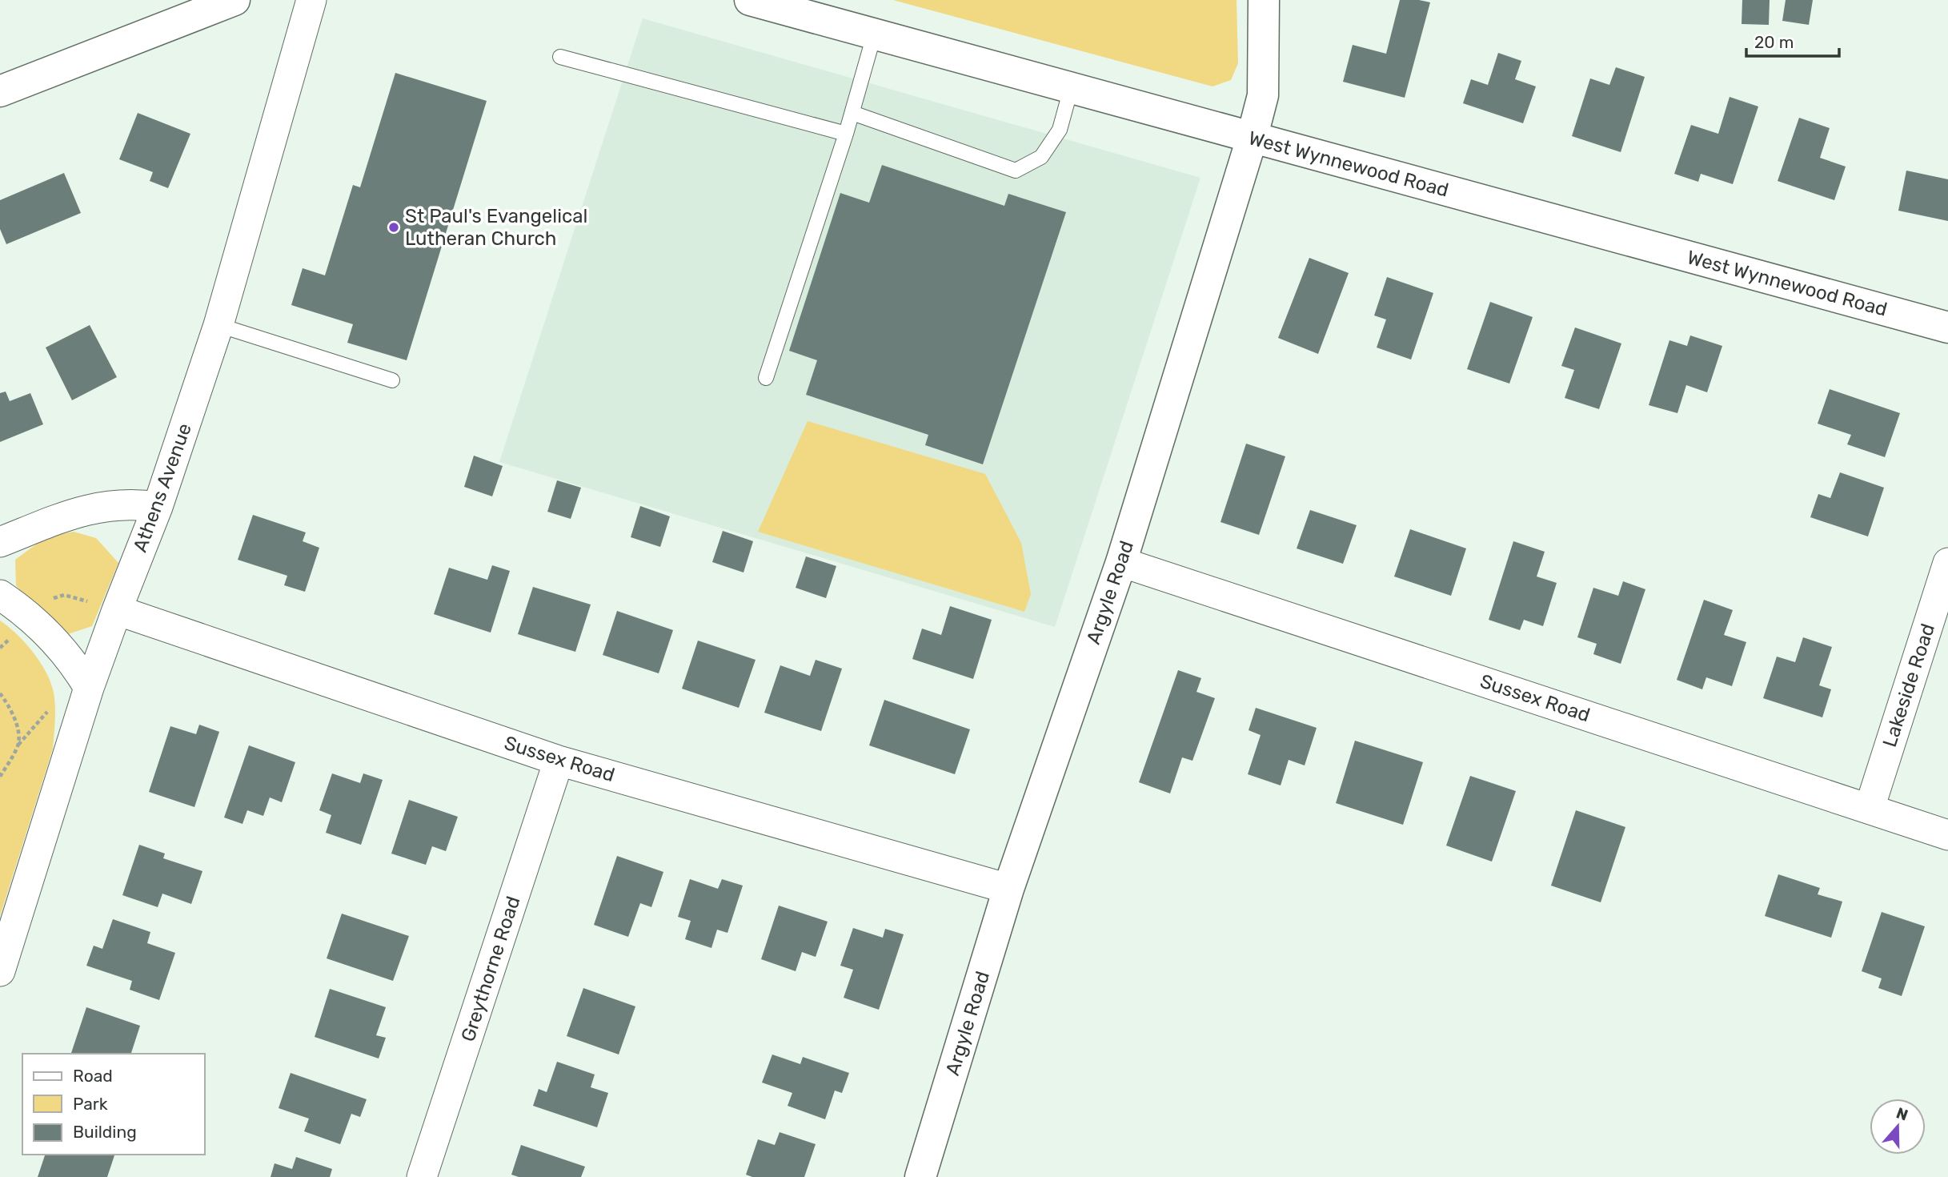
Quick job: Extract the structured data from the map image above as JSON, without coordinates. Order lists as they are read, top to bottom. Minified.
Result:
{"streets":{"main road":["West Wynnewood Road","Argyle Road"],"street":["Athens Avenue","Lakeside Road","Sussex Road","Greythorne Road"]},"crossings":[["West Wynnewood Road","Argyle Road"],["Athens Avenue","Sussex Road"],["Argyle Road","Sussex Road"],["Lakeside Road","Sussex Road"],["Sussex Road","Greythorne Road"]],"places":["St Paul's Evangelical Lutheran Church"],"legend":["Road","Park","Building"],"scale_bar":"20 m","north":"top"}
